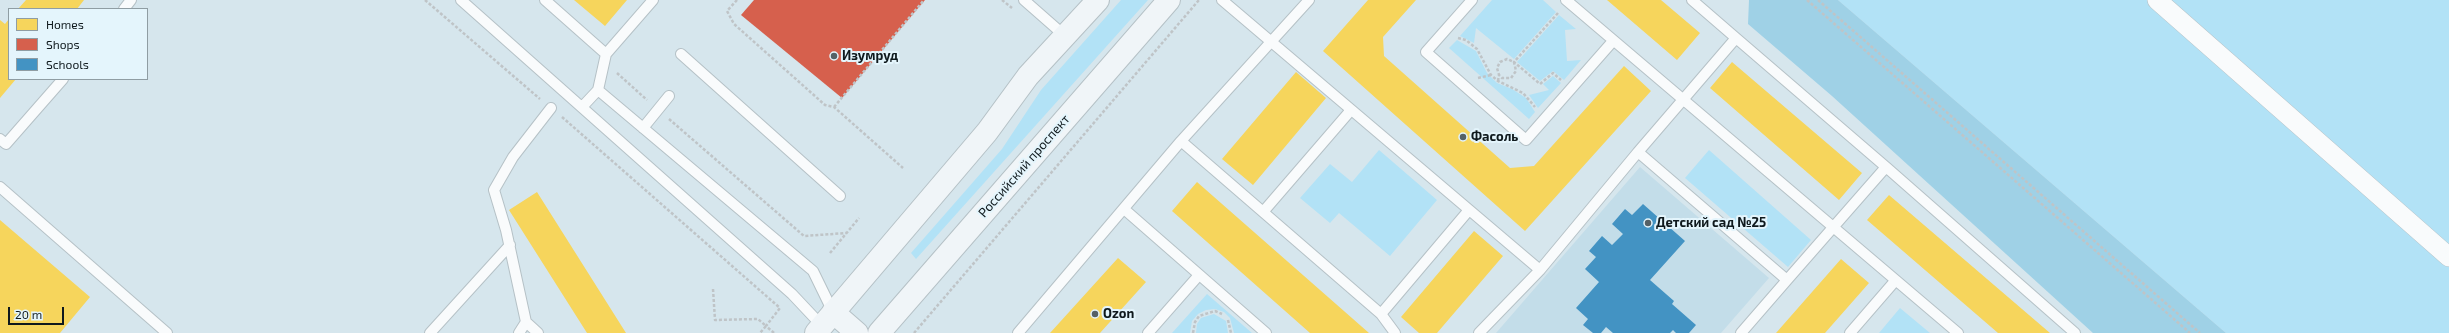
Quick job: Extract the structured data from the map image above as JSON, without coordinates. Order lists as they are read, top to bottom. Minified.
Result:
{"streets":{"main road":["Российский проспект"]},"places":["Изумруд","Фасоль","Детский сад №25","Ozon"],"legend":["Homes","Shops","Schools"],"scale_bar":"20 m"}
